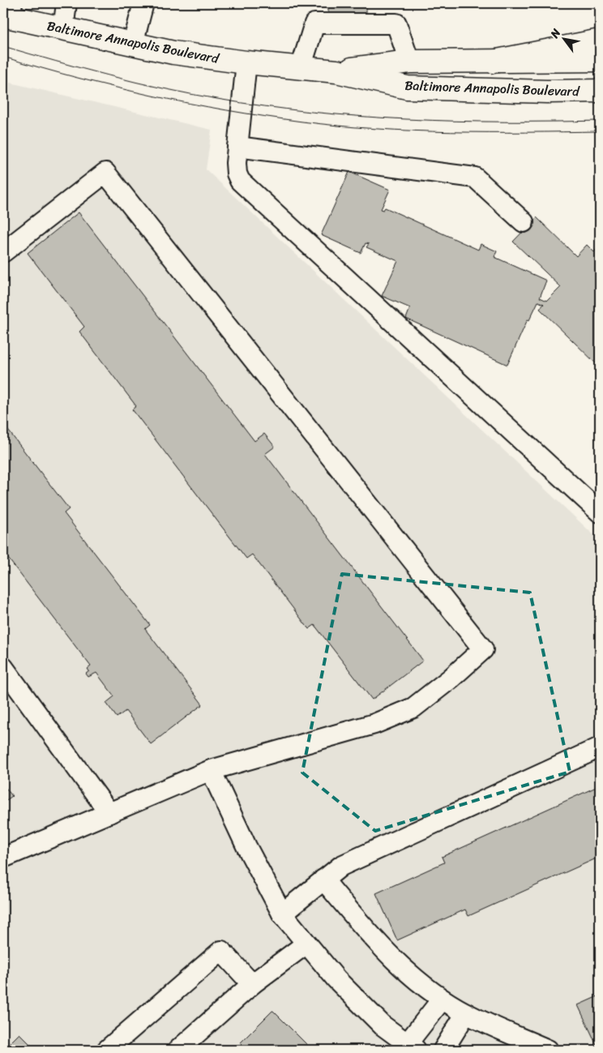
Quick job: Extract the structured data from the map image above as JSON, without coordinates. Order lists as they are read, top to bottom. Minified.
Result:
{"streets":{"main road":["Baltimore Annapolis Boulevard"]},"north":"top left"}
